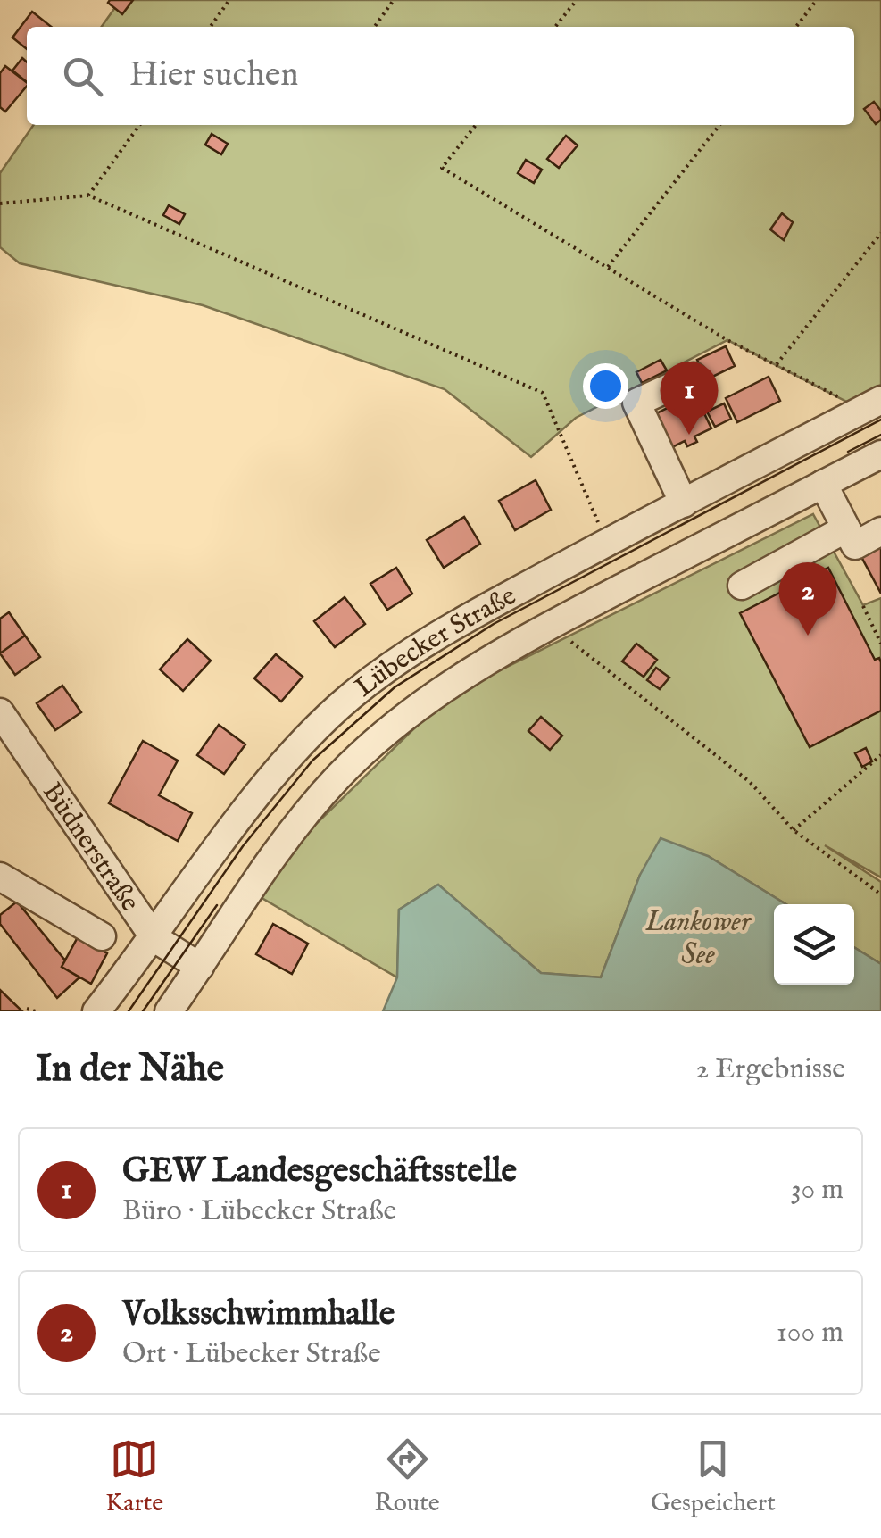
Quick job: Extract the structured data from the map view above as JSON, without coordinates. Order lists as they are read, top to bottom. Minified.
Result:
{"streets":{"street":["Lübecker Straße","Büdnerstraße"]},"crossings":[["Lübecker Straße","Büdnerstraße"]],"water":["Lankower See"],"page":{"search":"Hier suchen","pins":["1","2"],"heading":["In der Nähe","2 Ergebnisse"],"list":[{"mark":"1","name":"GEW Landesgeschäftsstelle","note":"Büro · Lübecker Straße","value":"30 m"},{"mark":"2","name":"Volksschwimmhalle","note":"Ort · Lübecker Straße","value":"100 m"}],"nav":["Karte","Route","Gespeichert"]}}
